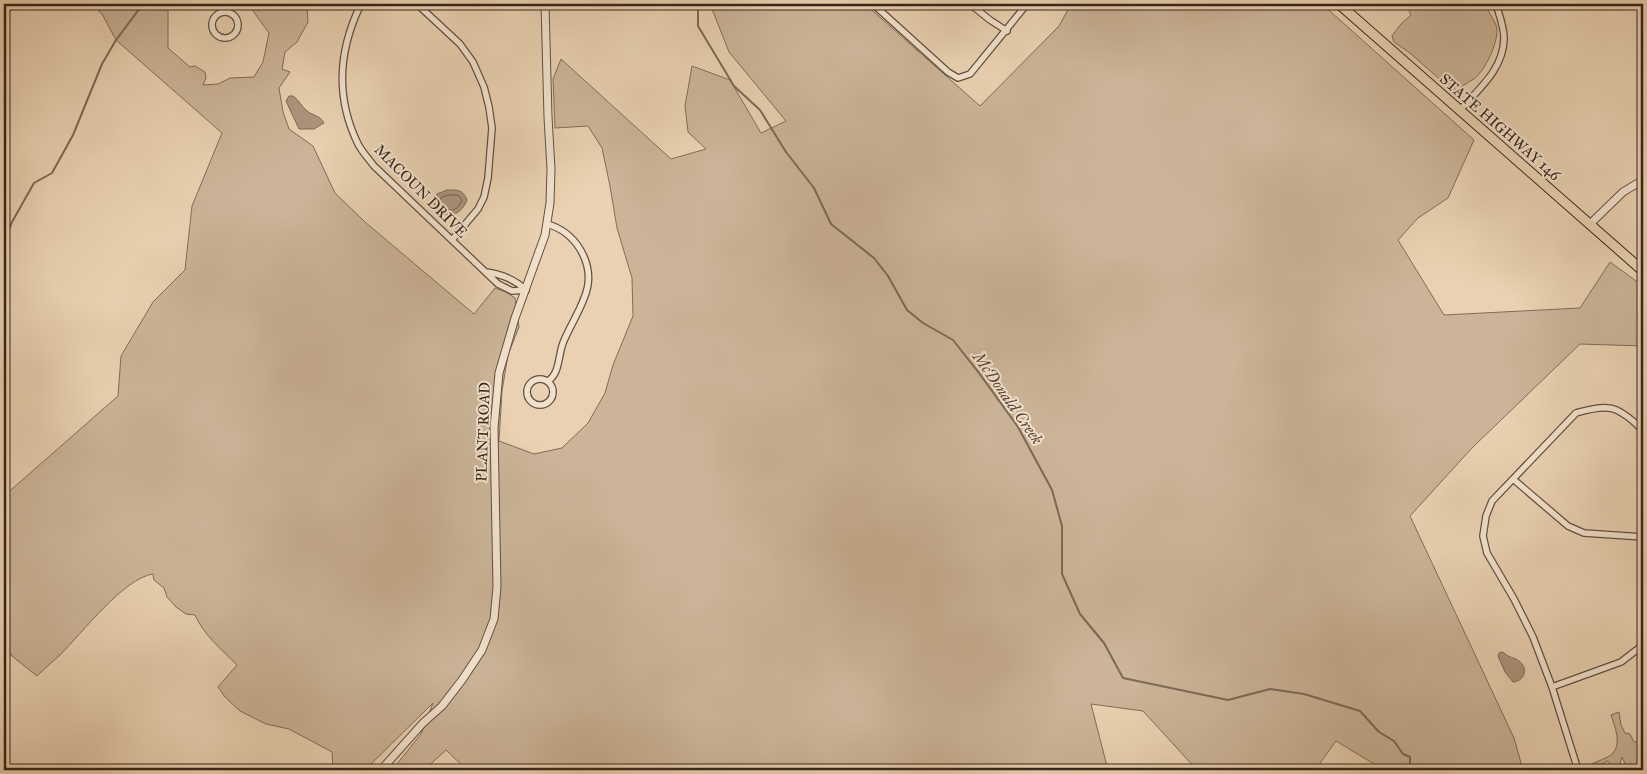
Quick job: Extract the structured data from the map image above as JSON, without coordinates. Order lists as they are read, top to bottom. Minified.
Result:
{"streets":{"main road":["STATE HIGHWAY 146"],"street":["MACOUN DRIVE","PLANT ROAD"]},"crossings":[["MACOUN DRIVE","PLANT ROAD"]],"water":["McDonald Creek"]}
